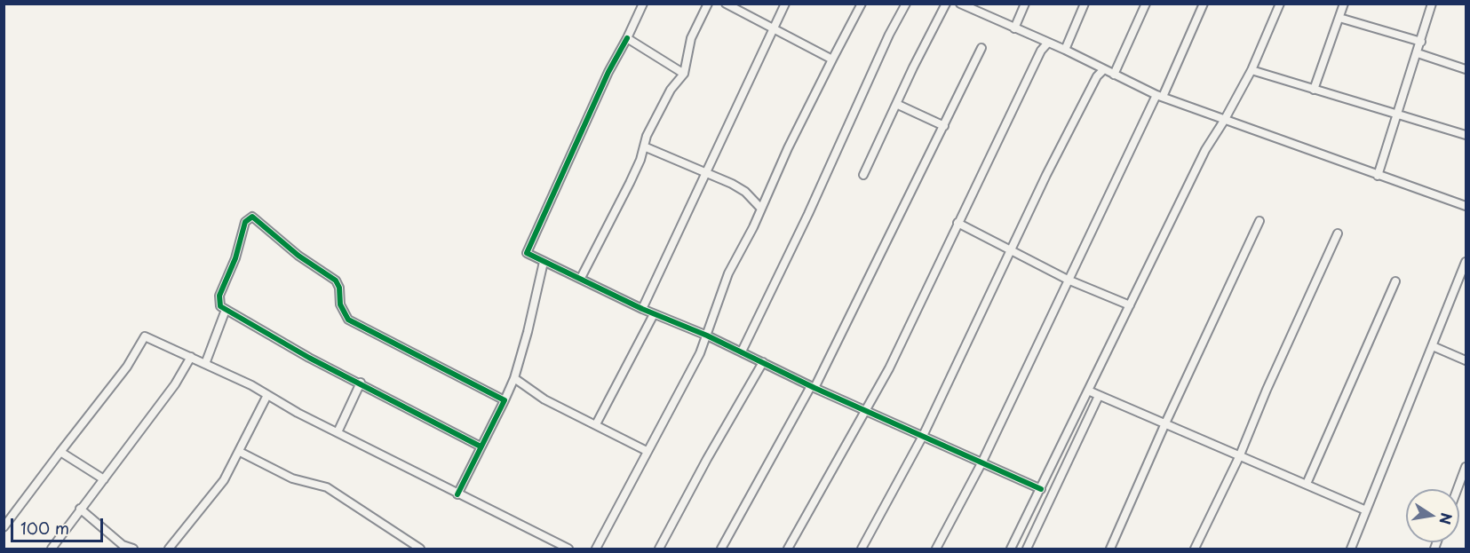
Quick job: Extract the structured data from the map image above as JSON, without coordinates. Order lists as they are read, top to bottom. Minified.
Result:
{"scale_bar":"100 m","north":"right"}
